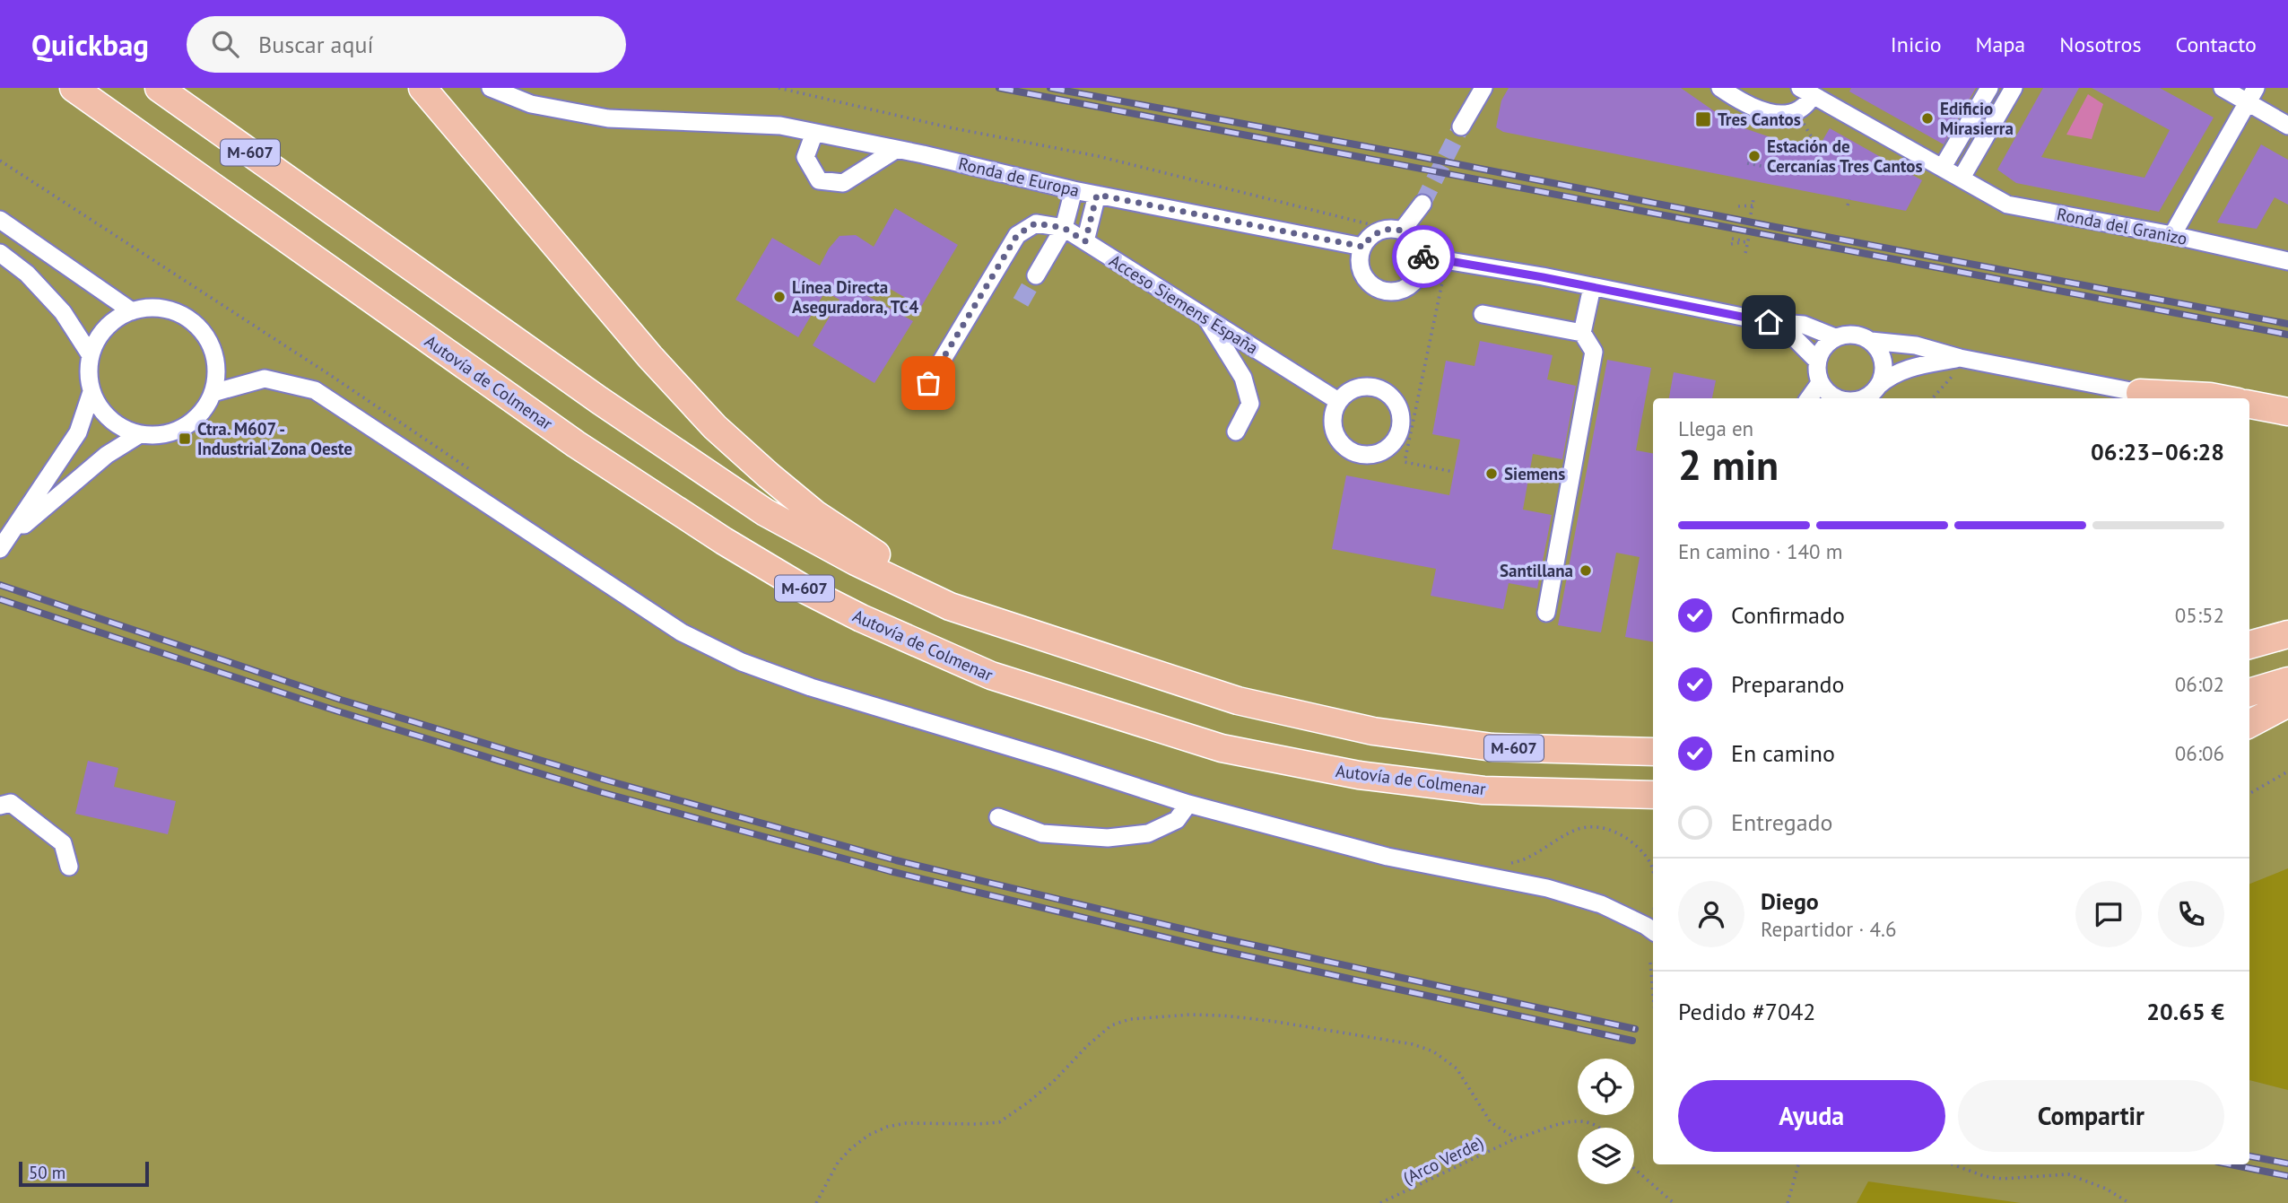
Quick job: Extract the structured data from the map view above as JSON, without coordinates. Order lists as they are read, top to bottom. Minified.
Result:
{"streets":{"highway":["M-607","Autovía de Colmenar"],"street":["Ronda de Europa","Ronda del Granizo","Acceso Siemens España"],"path":["(Arco Verde)"]},"places":{"other":["Edificio Mirasierra","Estación de Cercanías Tres Cantos","Línea Directa Aseguradora, TC4","Siemens","Santillana"],"transit":["Tres Cantos","Ctra. M607 - Industrial Zona Oeste"]},"scale_bar":"50 m","page":{"header":"Quickbag","search":"Buscar aquí","nav":["Inicio","Mapa","Nosotros","Contacto"],"heading":["2 min","Llega en","06:23–06:28"],"panel":["Diego","Repartidor · 4.6","Pedido #7042","20.65 €"],"bar":"En camino · 140 m","list":[["Confirmado","05:52"],["Preparando","06:02"],["En camino","06:06"],"Entregado"],"buttons":["Ayuda","Compartir"],"scale":"50 m"}}
